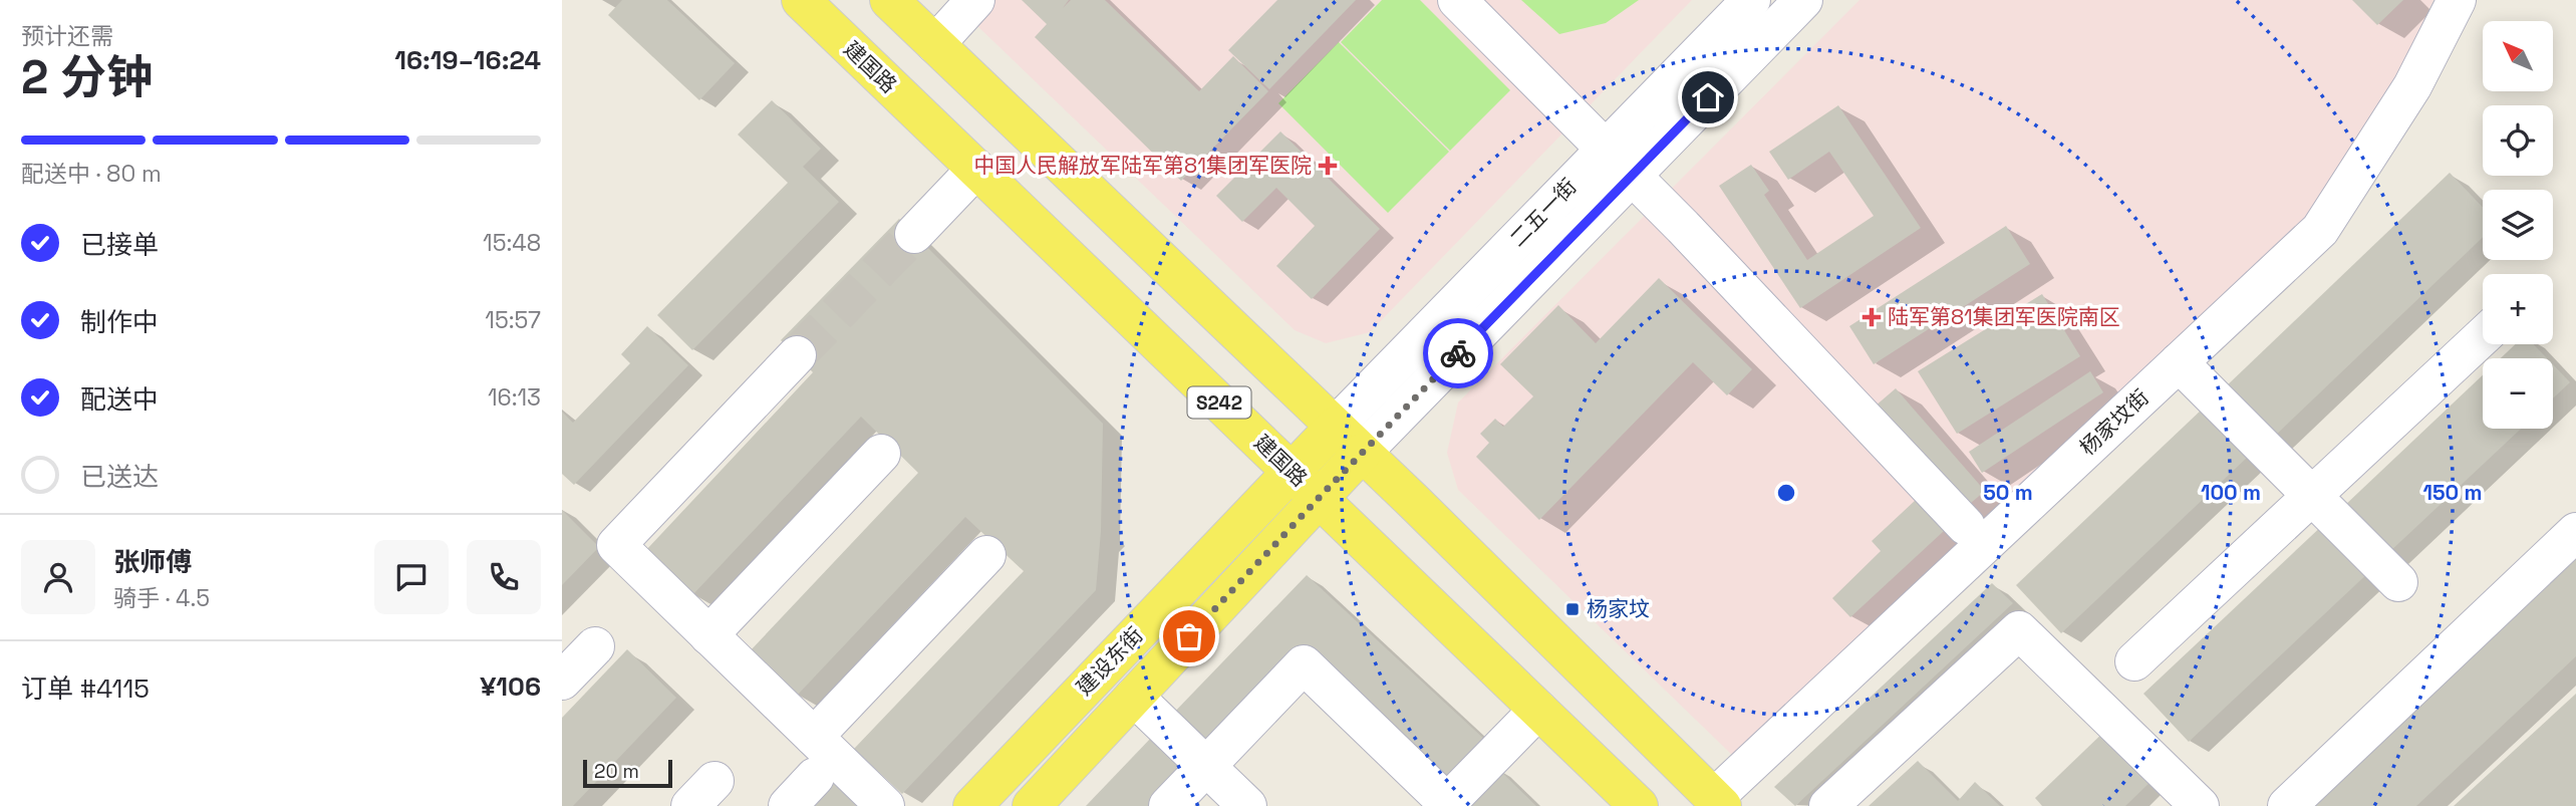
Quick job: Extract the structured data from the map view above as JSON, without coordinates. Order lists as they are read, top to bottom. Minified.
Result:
{"streets":{"main road":["建国路","S242","建设东街"],"street":["二五一街","杨家坟街"]},"crossings":[["建国路","建设东街"],["二五一街","S242"],["二五一街","建设东街"],["S242","杨家坟街"],["S242","建设东街"]],"places":{"health":["中国人民解放军陆军第81集团军医院","陆军第81集团军医院南区"],"transit":["杨家坟"]},"scale_bar":"20 m","north":"top left","page":{"heading":["2 分钟","预计还需","16:19–16:24"],"panel":["张师傅","骑手 · 4.5","订单 #4115","¥106"],"map_buttons":["+","−"],"bar":"配送中 · 80 m","list":[["已接单","15:48"],["制作中","15:57"],["配送中","16:13"],"已送达"],"scale":"20 m"},"rings":["50 m","100 m","150 m"]}
